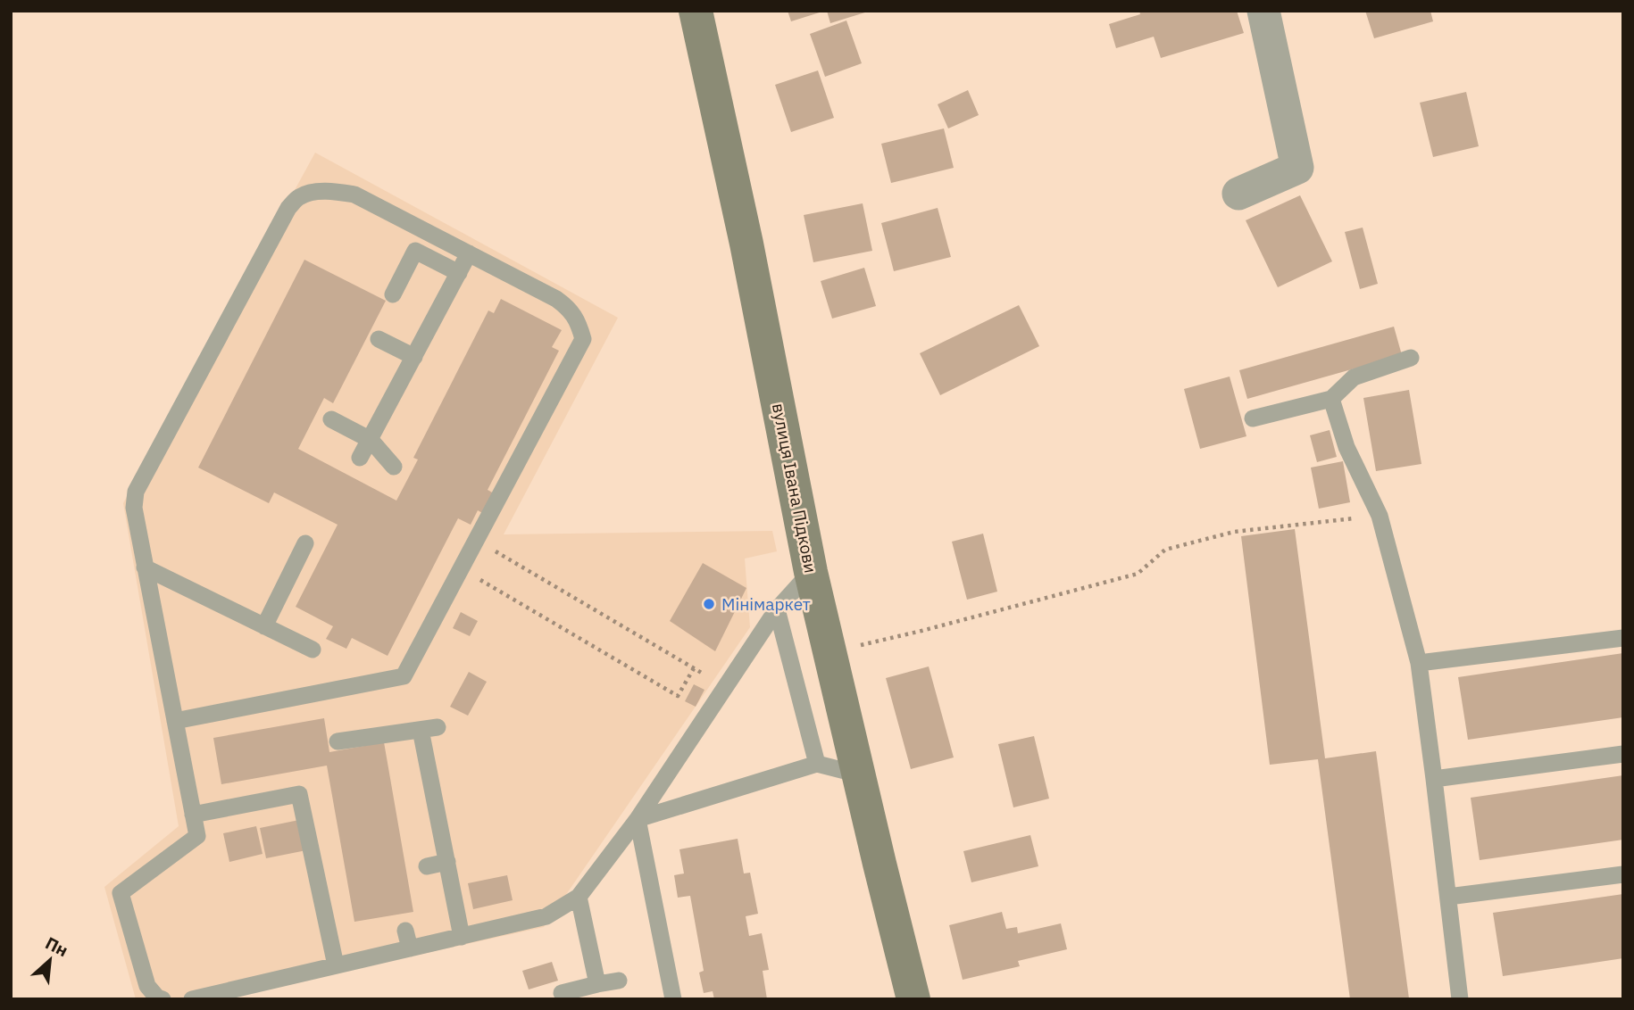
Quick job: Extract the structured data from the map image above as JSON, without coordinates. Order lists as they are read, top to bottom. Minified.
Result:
{"streets":{"street":["вулиця Івана Підкови"]},"places":["Мінімаркет"],"north":"top right"}
